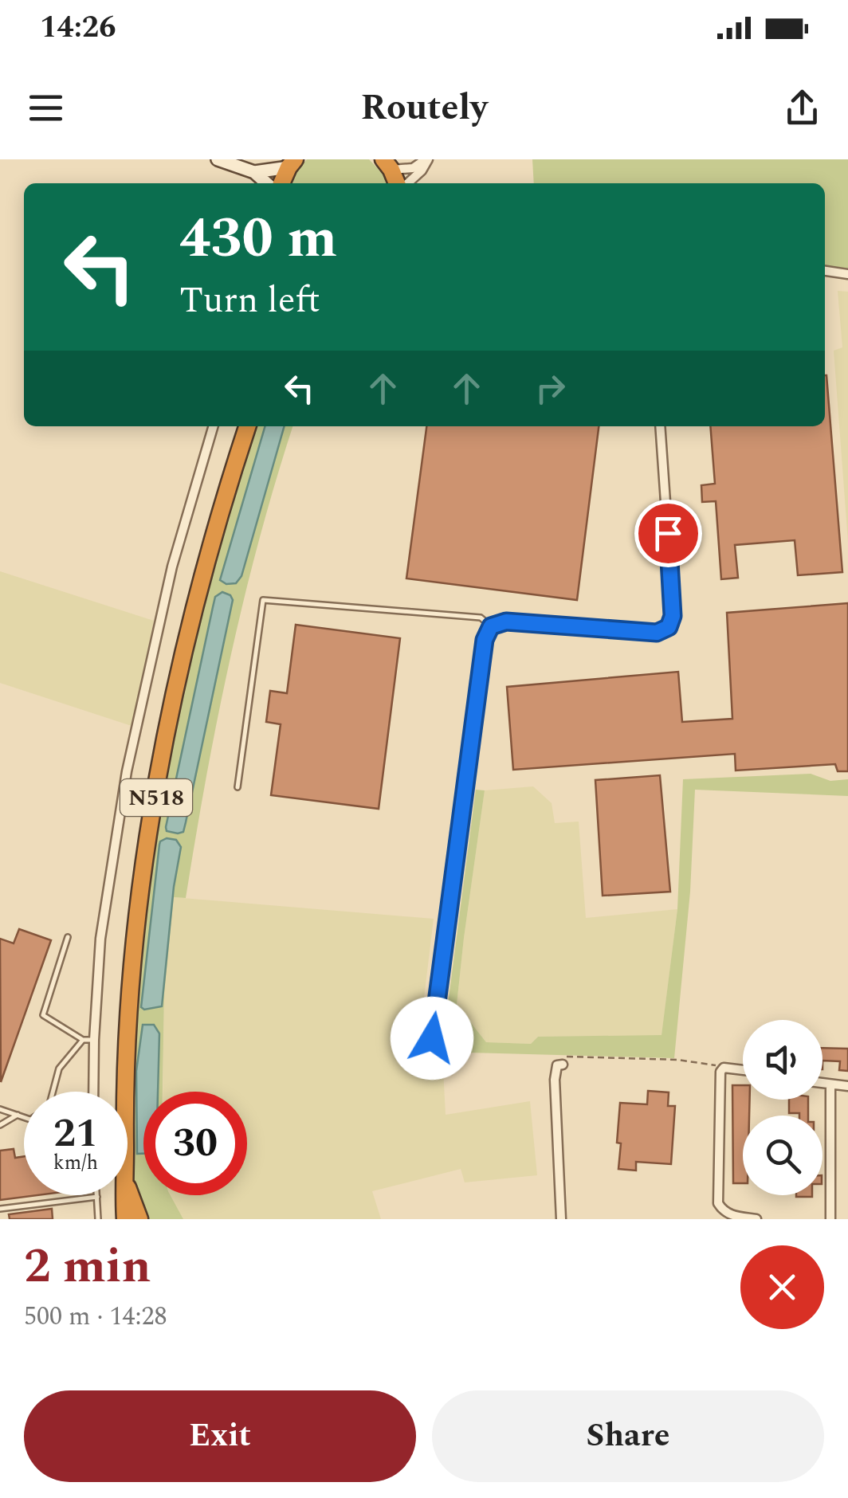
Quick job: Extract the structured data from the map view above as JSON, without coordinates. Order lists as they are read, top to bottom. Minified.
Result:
{"streets":{"highway":["N518"]},"page":{"status":"14:26","header":"Routely","turn":["430 m","Turn left"],"speed":"21 km/h","limit":"30","heading":["2 min","500 m · 14:28"],"buttons":["Exit","Share"]}}
